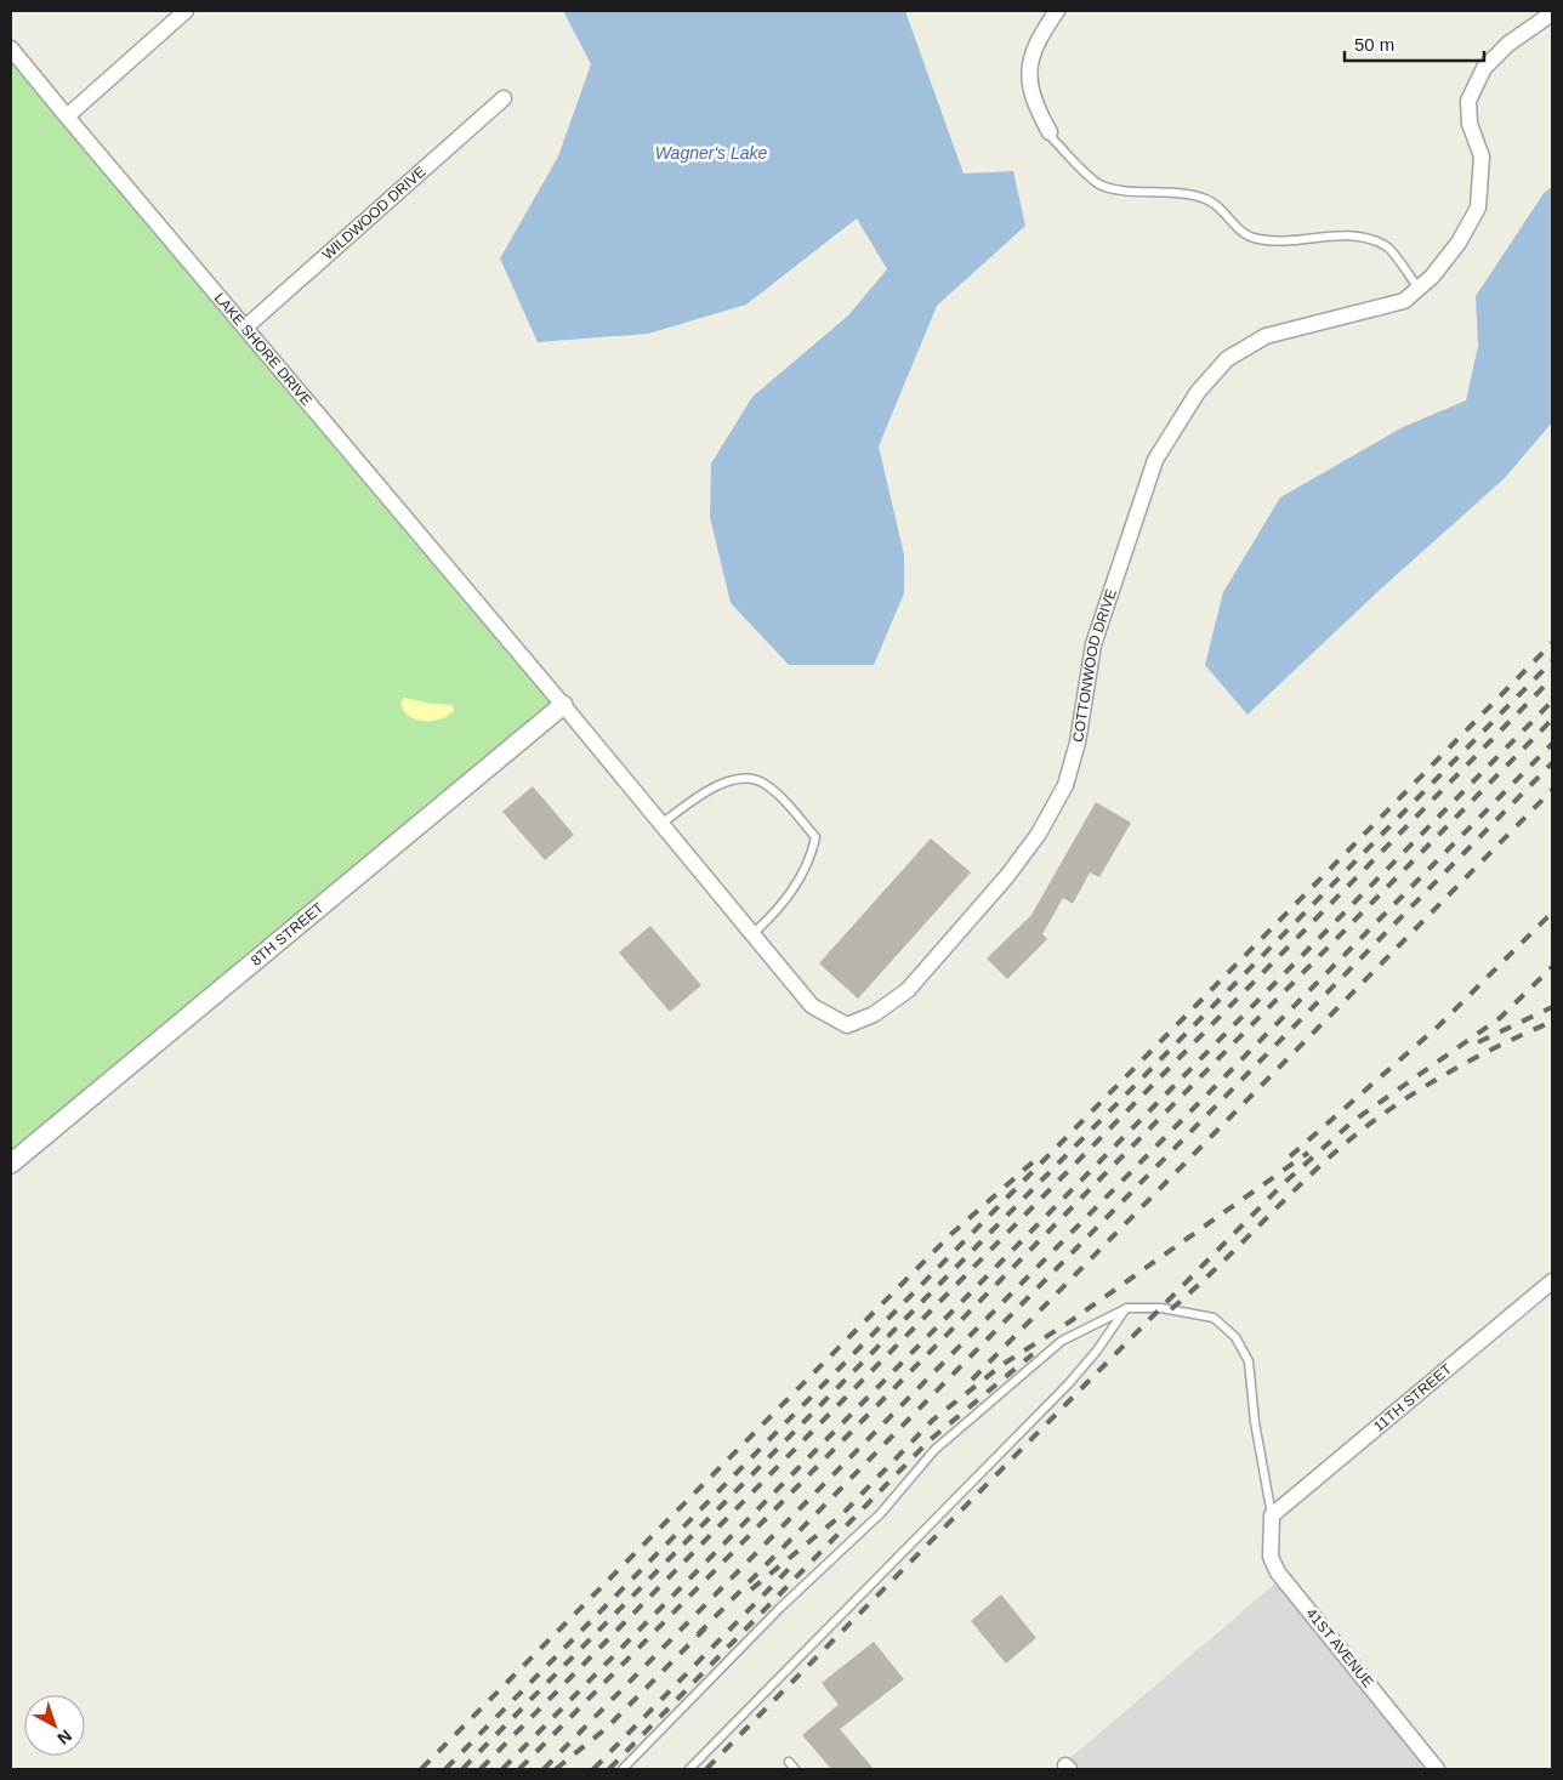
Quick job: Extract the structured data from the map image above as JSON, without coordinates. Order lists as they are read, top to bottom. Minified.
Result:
{"streets":{"street":["WILDWOOD DRIVE","LAKE SHORE DRIVE","COTTONWOOD DRIVE","8TH STREET","11TH STREET","41ST AVENUE"]},"crossings":[["WILDWOOD DRIVE","LAKE SHORE DRIVE"],["LAKE SHORE DRIVE","COTTONWOOD DRIVE"],["LAKE SHORE DRIVE","8TH STREET"],["COTTONWOOD DRIVE","8TH STREET"],["11TH STREET","41ST AVENUE"]],"water":["Wagner's Lake"],"scale_bar":"50 m","north":"bottom right"}
